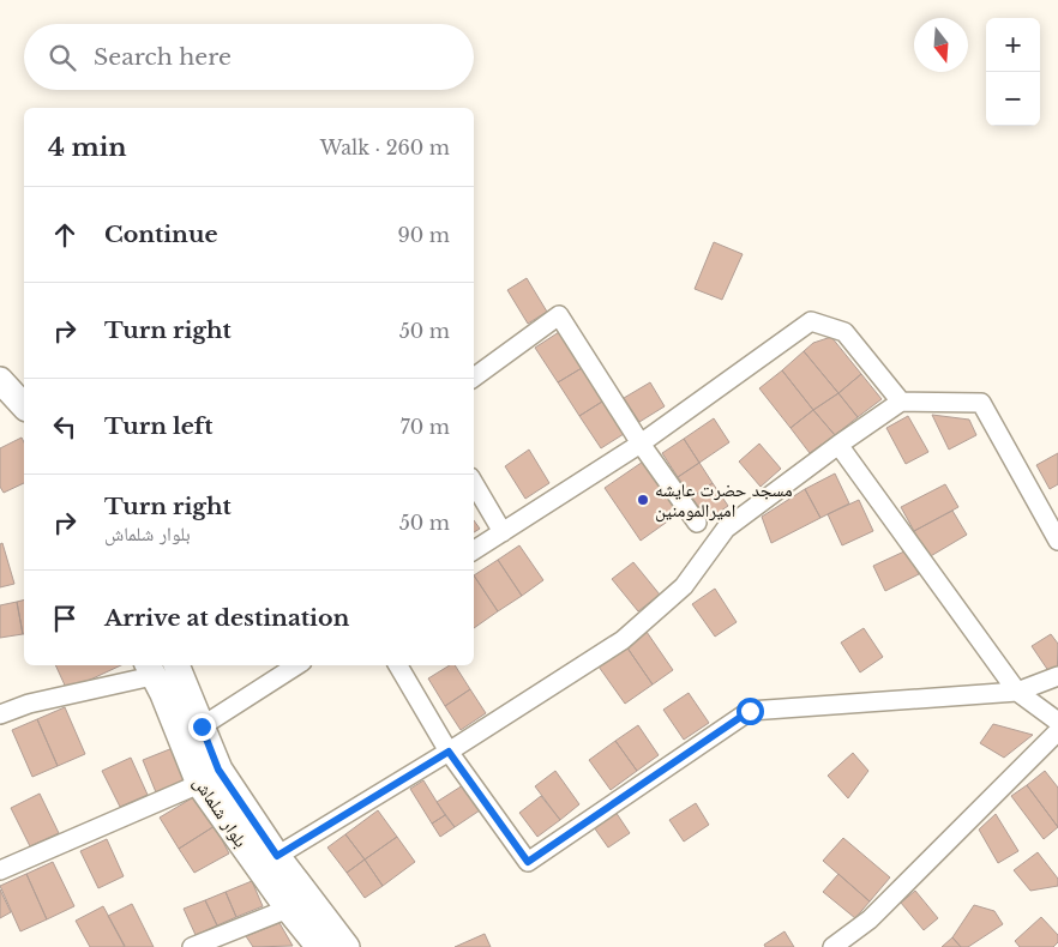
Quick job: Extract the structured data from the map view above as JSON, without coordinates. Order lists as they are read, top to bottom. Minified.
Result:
{"streets":{"main road":["بلوار شلماش"]},"places":["مسجد حضرت عایشه امیرالمومنین"],"north":"bottom","page":{"map_buttons":["+","−"],"search":"Search here","heading":["4 min","Walk · 260 m"],"list":[["Continue","90 m"],["Turn right","50 m"],["Turn left","70 m"],["Turn right","بلوار شلماش","50 m"],"Arrive at destination"]}}
